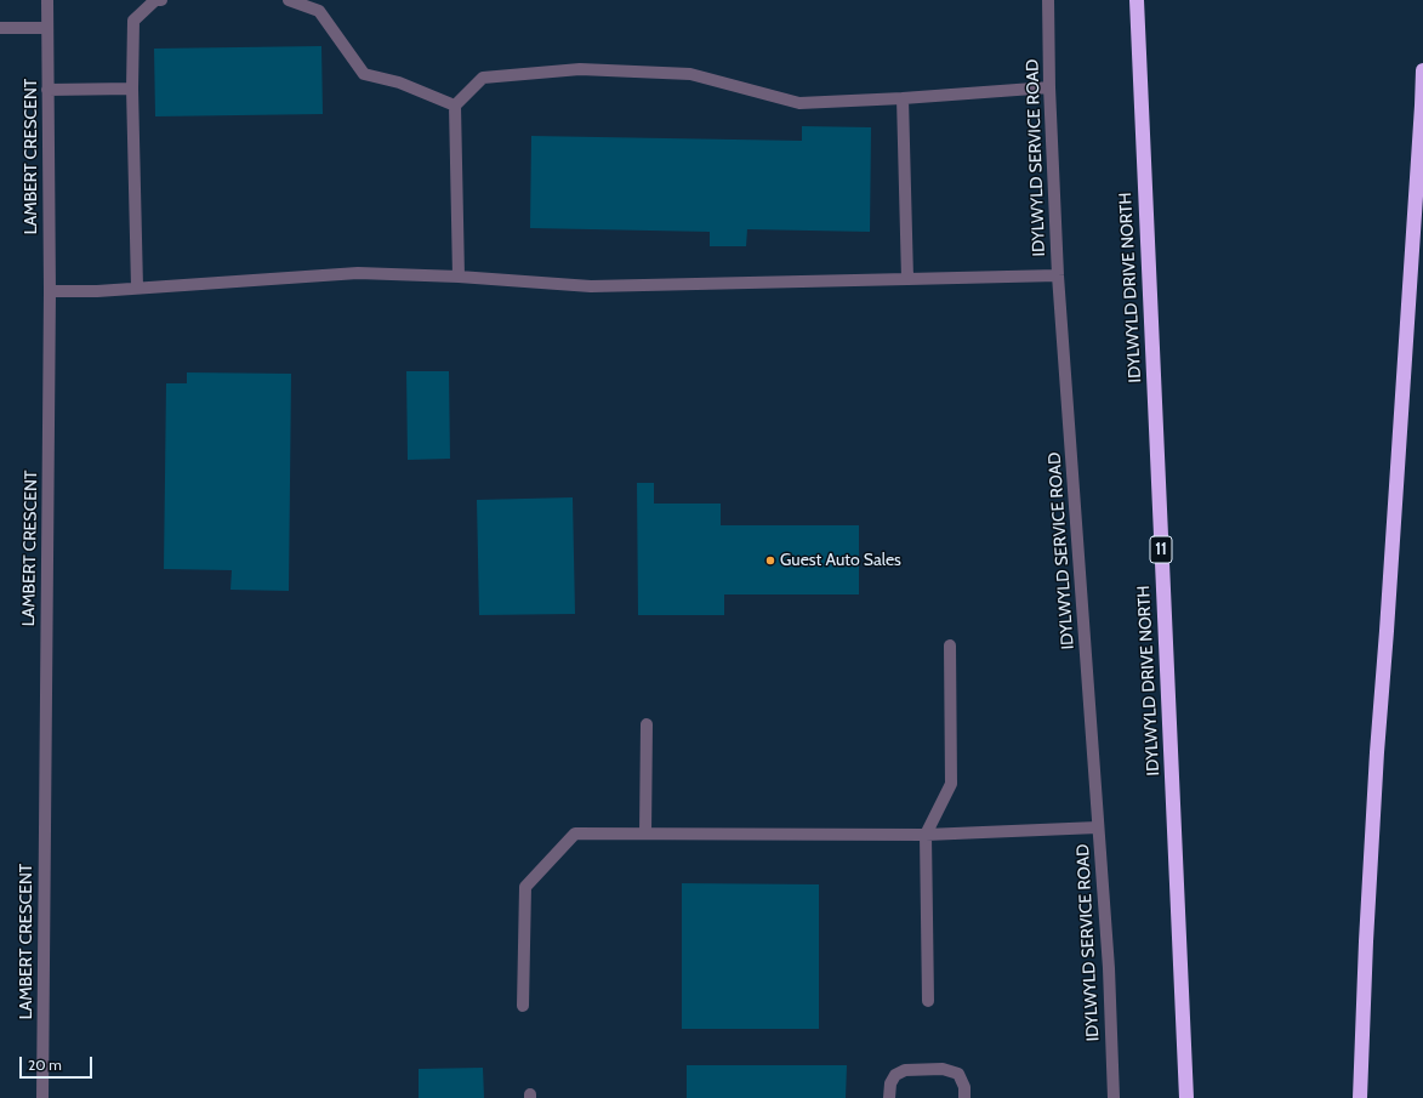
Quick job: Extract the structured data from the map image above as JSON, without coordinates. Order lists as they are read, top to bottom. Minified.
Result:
{"streets":{"highway":["IDYLWYLD DRIVE NORTH","11"],"street":["LAMBERT CRESCENT","IDYLWYLD SERVICE ROAD"]},"places":["Guest Auto Sales"],"scale_bar":"20 m"}
